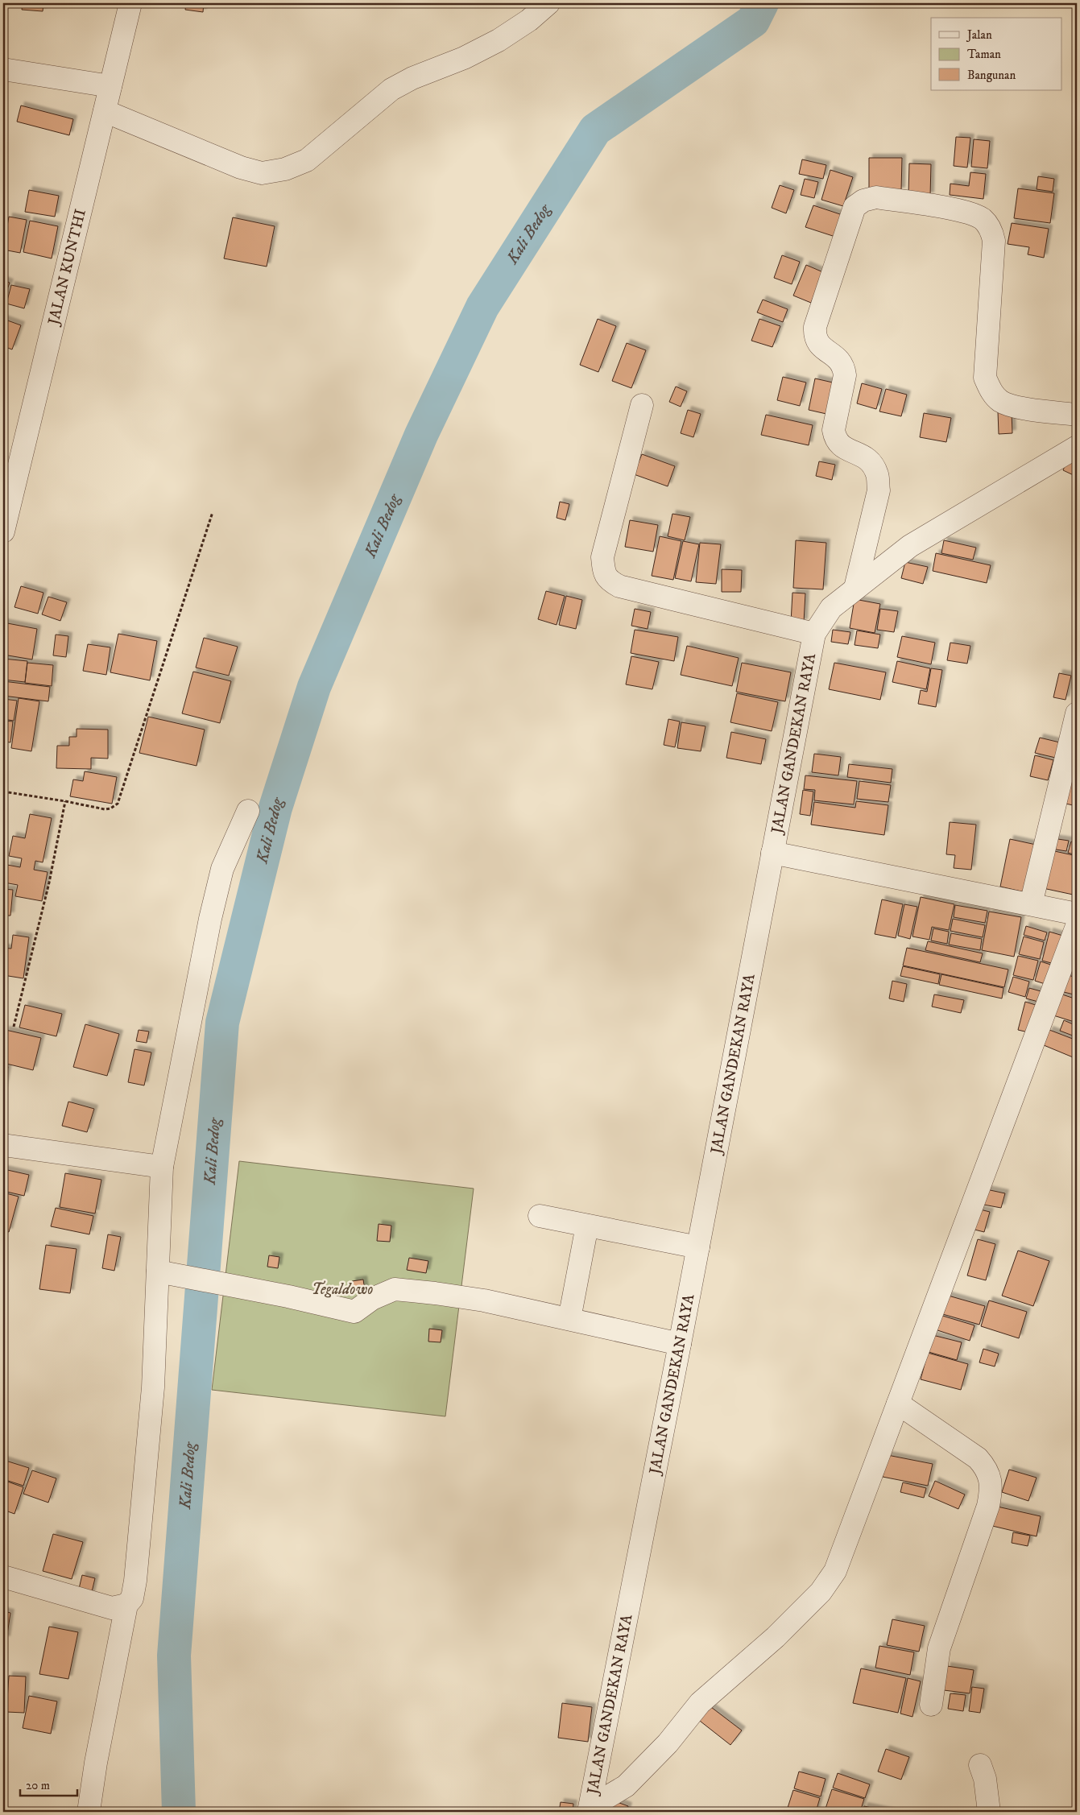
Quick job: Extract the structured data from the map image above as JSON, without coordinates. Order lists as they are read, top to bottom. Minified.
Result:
{"streets":{"street":["JALAN KUNTHI","JALAN GANDEKAN RAYA"]},"water":["Kali Bedog"],"parks":["Tegaldowo"],"legend":["Jalan","Taman","Bangunan"],"scale_bar":"20 m"}
